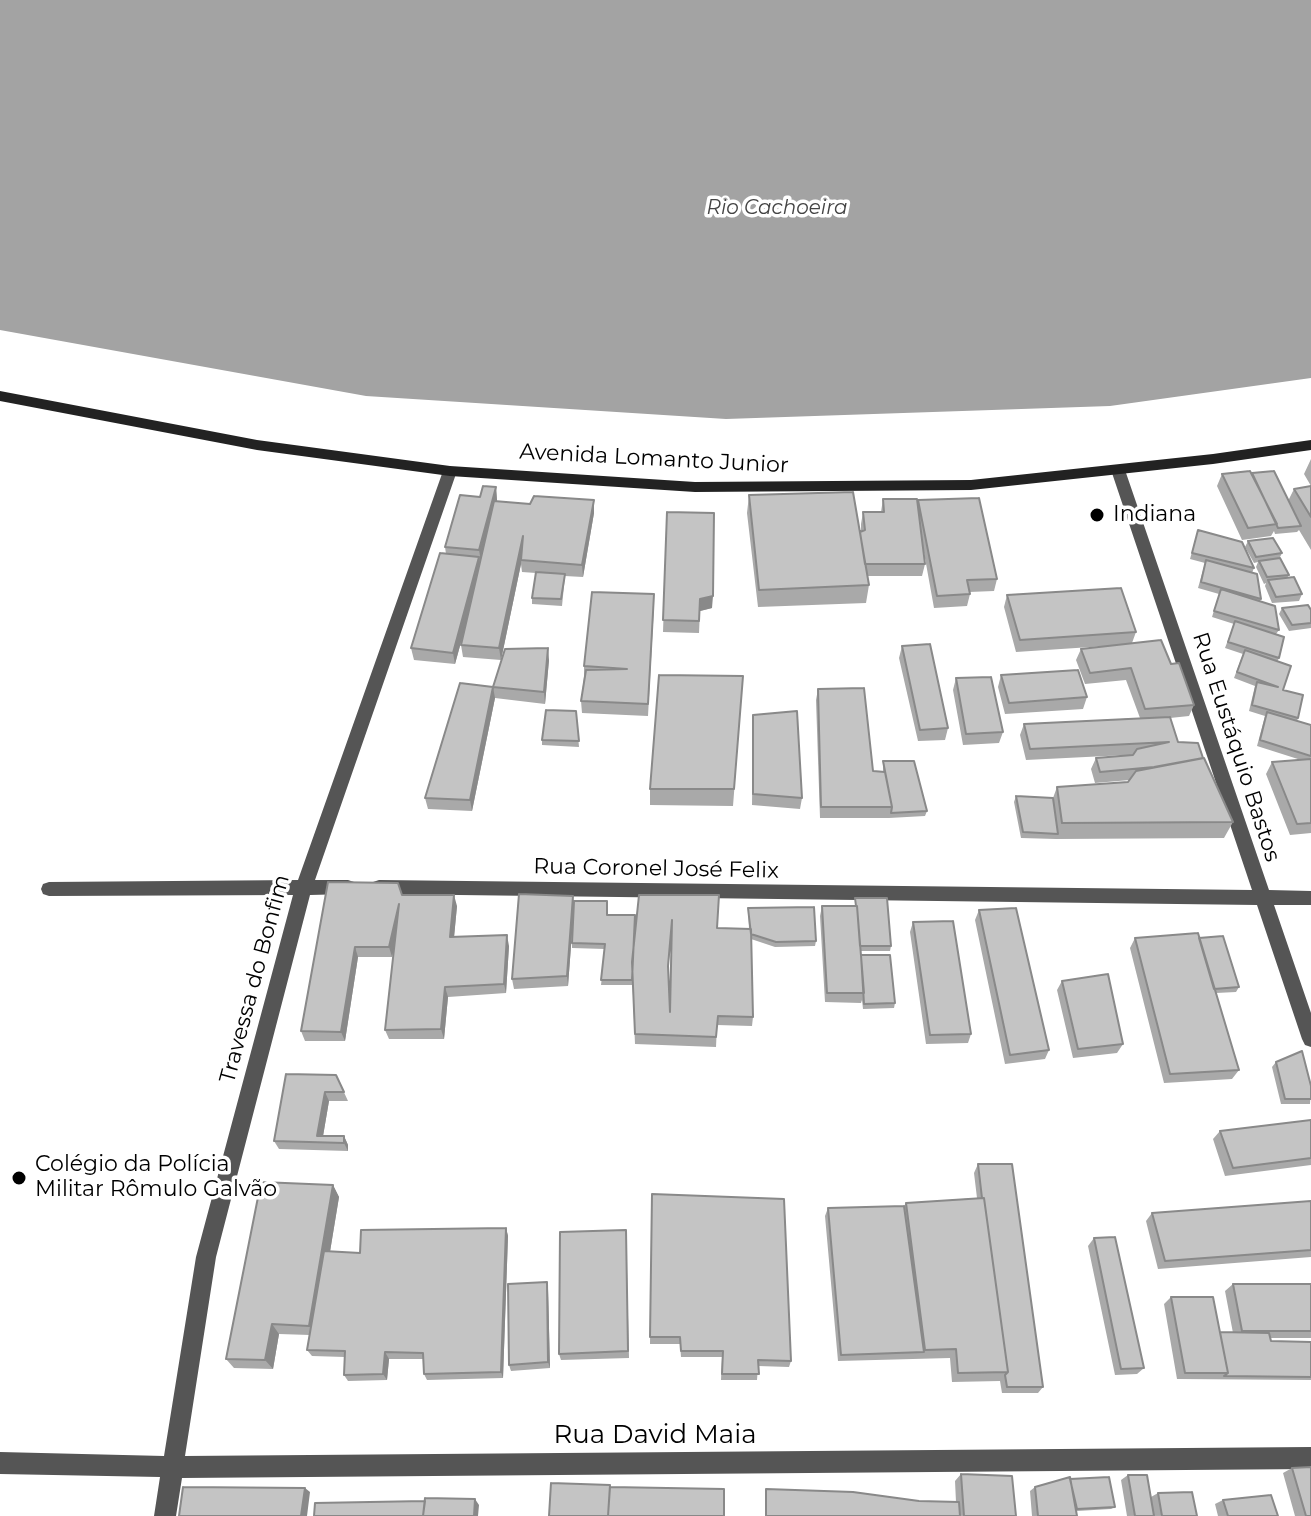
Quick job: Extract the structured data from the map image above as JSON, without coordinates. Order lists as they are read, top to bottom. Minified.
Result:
{"streets":{"main road":["Avenida Lomanto Junior"],"street":["Rua Eustáquio Bastos","Rua Coronel José Felix","Travessa do Bonfim","Rua David Maia"]},"crossings":[["Avenida Lomanto Junior","Rua Eustáquio Bastos"],["Avenida Lomanto Junior","Travessa do Bonfim"],["Rua Eustáquio Bastos","Rua Coronel José Felix"],["Rua Coronel José Felix","Travessa do Bonfim"],["Travessa do Bonfim","Rua David Maia"]],"water":["Rio Cachoeira"],"places":["Indiana","Colégio da Polícia Militar Rômulo Galvão"]}
